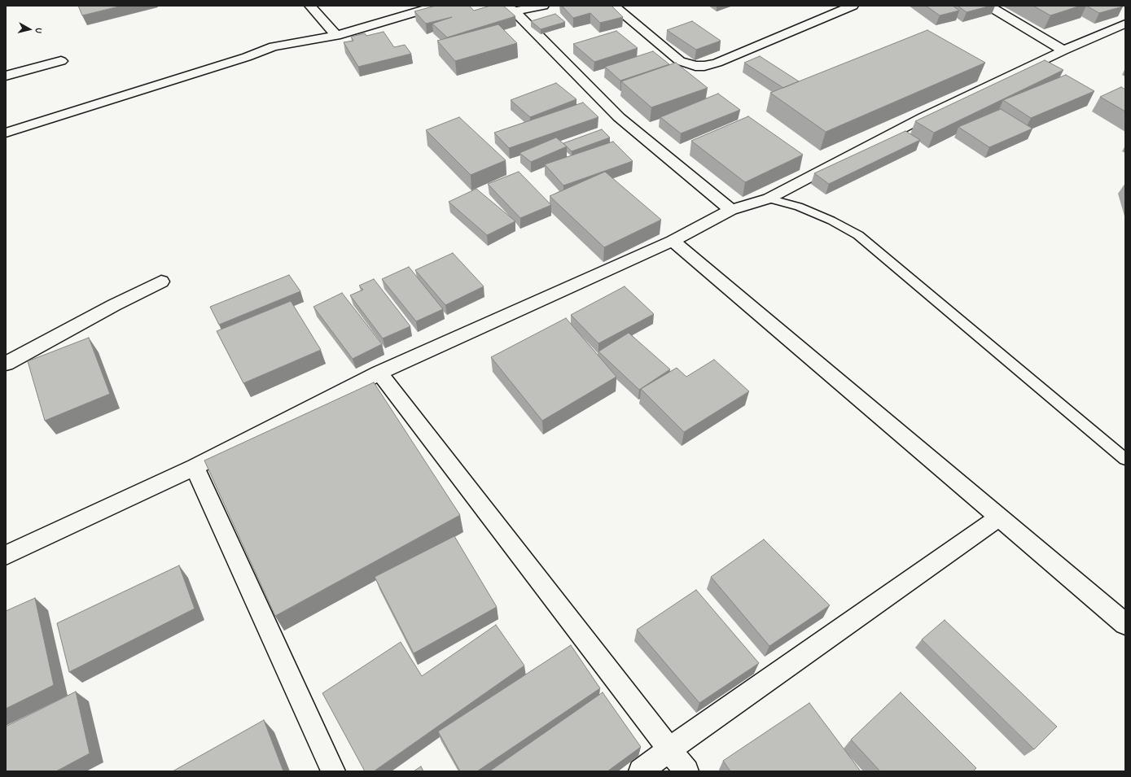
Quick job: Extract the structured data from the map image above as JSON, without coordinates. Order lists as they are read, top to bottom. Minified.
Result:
{"north":"right"}
